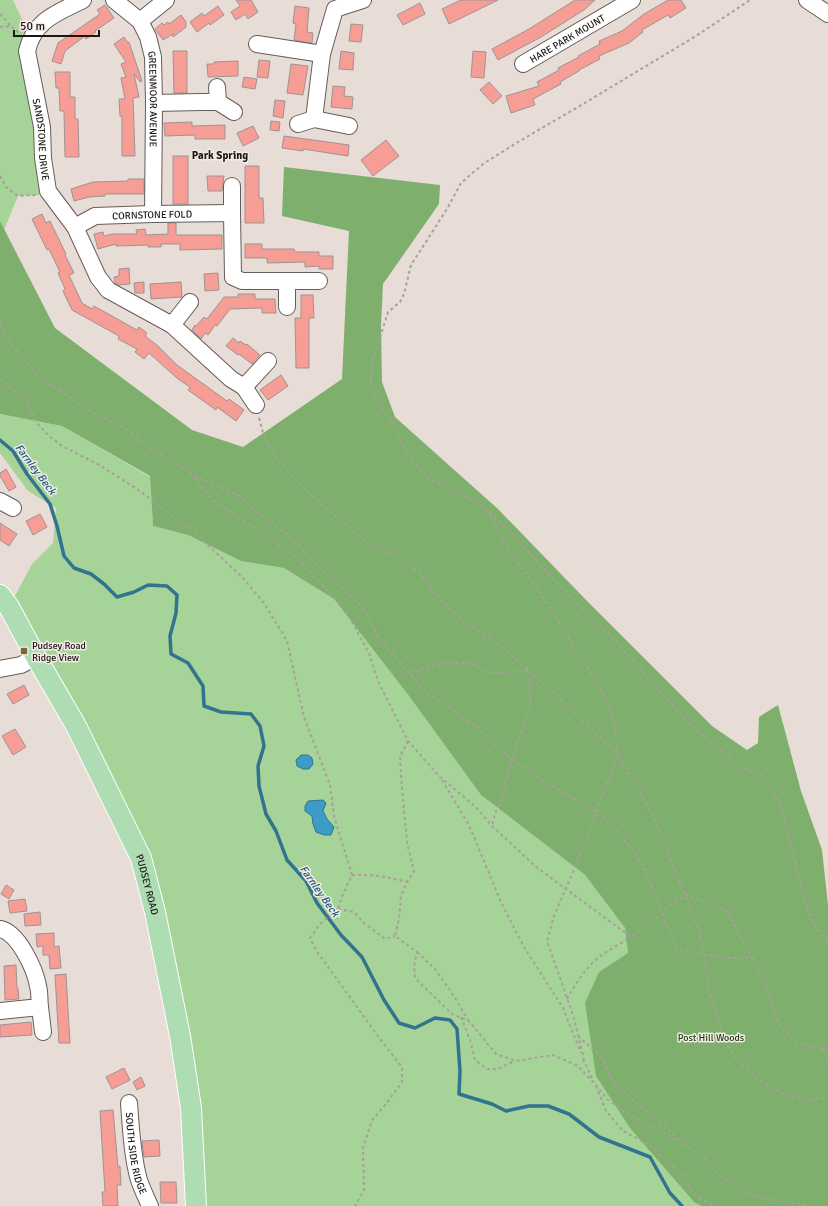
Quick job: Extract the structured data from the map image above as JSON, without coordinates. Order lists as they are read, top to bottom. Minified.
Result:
{"streets":{"main road":["PUDSEY ROAD"],"street":["HARE PARK MOUNT","GREENMOOR AVENUE","SANDSTONE DRIVE","CORNSTONE FOLD","SOUTH SIDE RIDGE"]},"crossings":[["GREENMOOR AVENUE","CORNSTONE FOLD"],["SANDSTONE DRIVE","CORNSTONE FOLD"]],"districts":["Park Spring"],"water":["Farnley Beck"],"parks":["Post Hill Woods"],"places":{"transit":["Pudsey Road Ridge View"]},"scale_bar":"50 m"}
